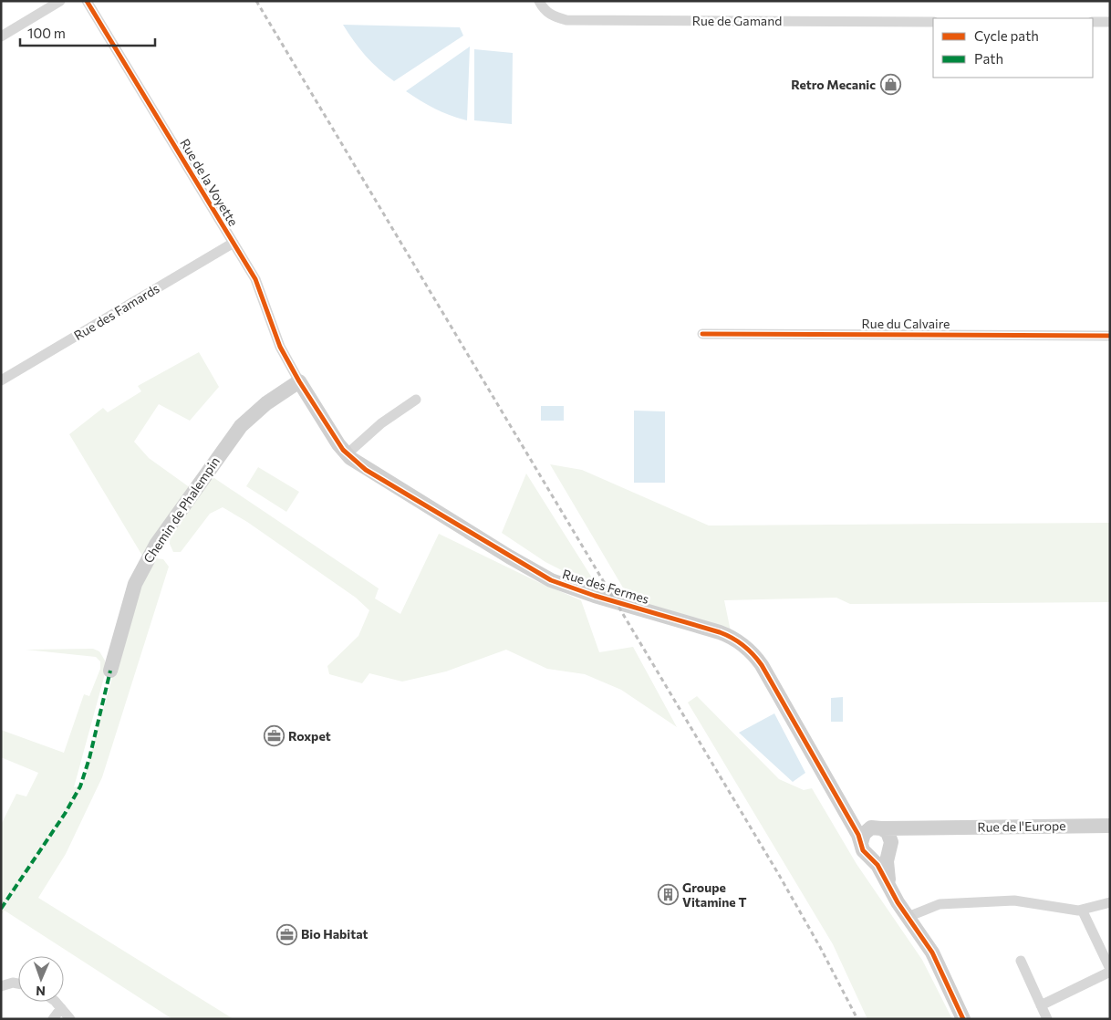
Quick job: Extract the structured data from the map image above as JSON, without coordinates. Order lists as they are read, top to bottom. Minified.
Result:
{"streets":{"street":["Rue de Gamand","Rue de la Voyette","Rue des Famards","Rue du Calvaire","Chemin de Phalempin","Rue des Fermes","Rue de l'Europe"]},"crossings":[["Rue de la Voyette","Rue des Famards"],["Rue de la Voyette","Chemin de Phalempin"],["Rue de la Voyette","Rue des Fermes"],["Chemin de Phalempin","Rue des Fermes"]],"places":{"shop":["Retro Mecanic"],"office":["Roxpet","Bio Habitat"],"building":["Groupe Vitamine T"]},"legend":["Cycle path","Path"],"scale_bar":"100 m","north":"bottom"}
